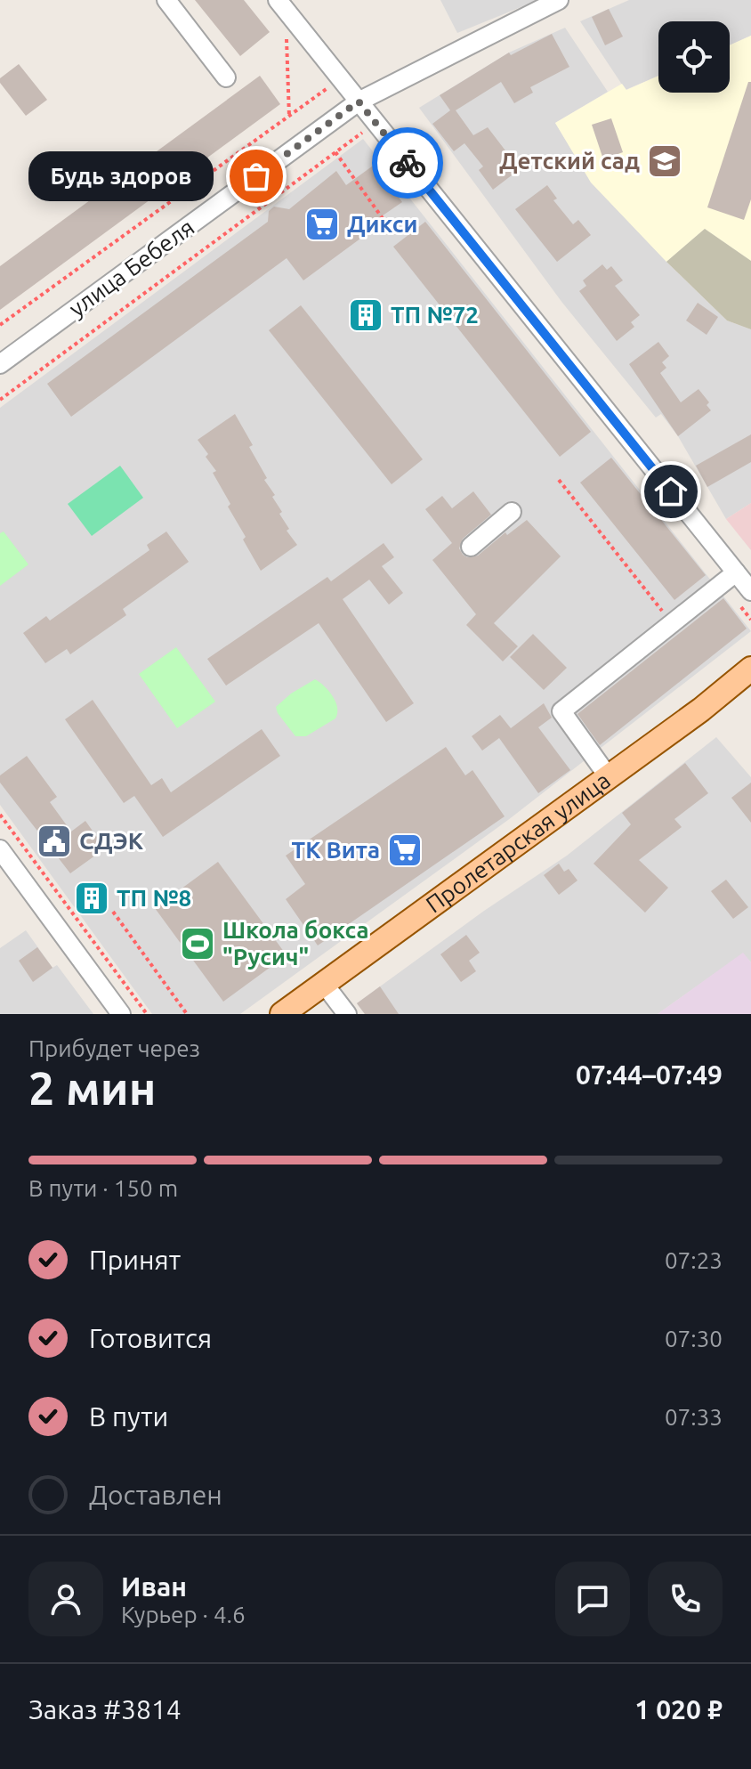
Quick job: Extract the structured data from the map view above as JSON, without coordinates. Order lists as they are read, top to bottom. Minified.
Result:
{"streets":{"main road":["Пролетарская улица"],"street":["улица Бебеля"]},"places":{"school or university":["Детский сад"],"other":["Будь здоров"],"supermarket":["Дикси","ТК Вита"],"building":["ТП №72","ТП №8"],"public building":["СДЭК"],"sports":["Школа бокса \"Русич\""]},"page":{"bubble":"Будь здоров","heading":["2 мин","Прибудет через","07:44–07:49"],"panel":["Иван","Курьер · 4.6","Заказ #3814","1 020 ₽"],"bar":"В пути · 150 m","list":[["Принят","07:23"],["Готовится","07:30"],["В пути","07:33"],"Доставлен"]}}
